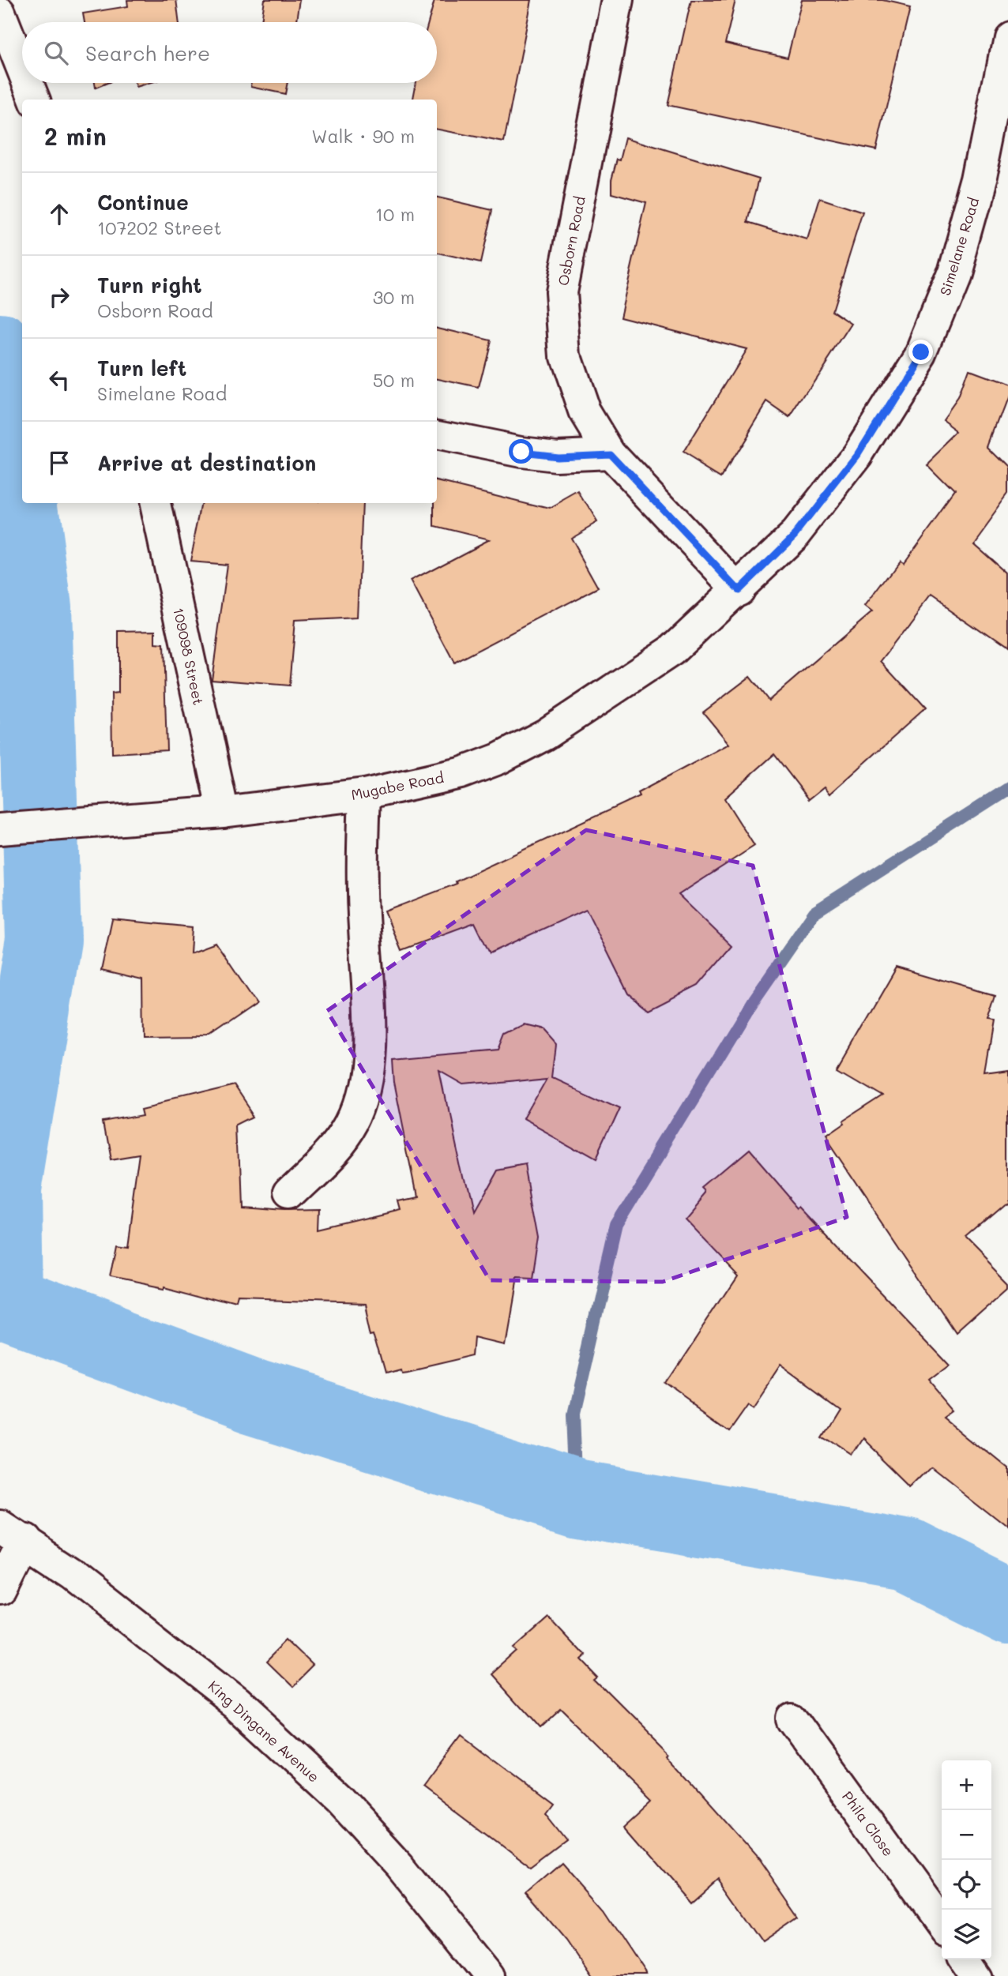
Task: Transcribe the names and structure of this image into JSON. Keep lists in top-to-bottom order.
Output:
{
  "streets": {
    "street": [
      "Osborn Road",
      "Simelane Road",
      "109098 Street",
      "Mugabe Road",
      "King Dingane Avenue",
      "Phila Close"
    ]
  },
  "crossings": [
    ["Osborn Road", "Simelane Road"],
    ["Osborn Road", "Mugabe Road"],
    ["Simelane Road", "Mugabe Road"],
    ["109098 Street", "Mugabe Road"]
  ],
  "page": {
    "search": "Search here",
    "heading": ["2 min", "Walk · 90 m"],
    "list": [
      ["Continue", "107202 Street", "10 m"],
      ["Turn right", "Osborn Road", "30 m"],
      ["Turn left", "Simelane Road", "50 m"],
      "Arrive at destination"
    ],
    "map_buttons": ["+", "−"]
  }
}
